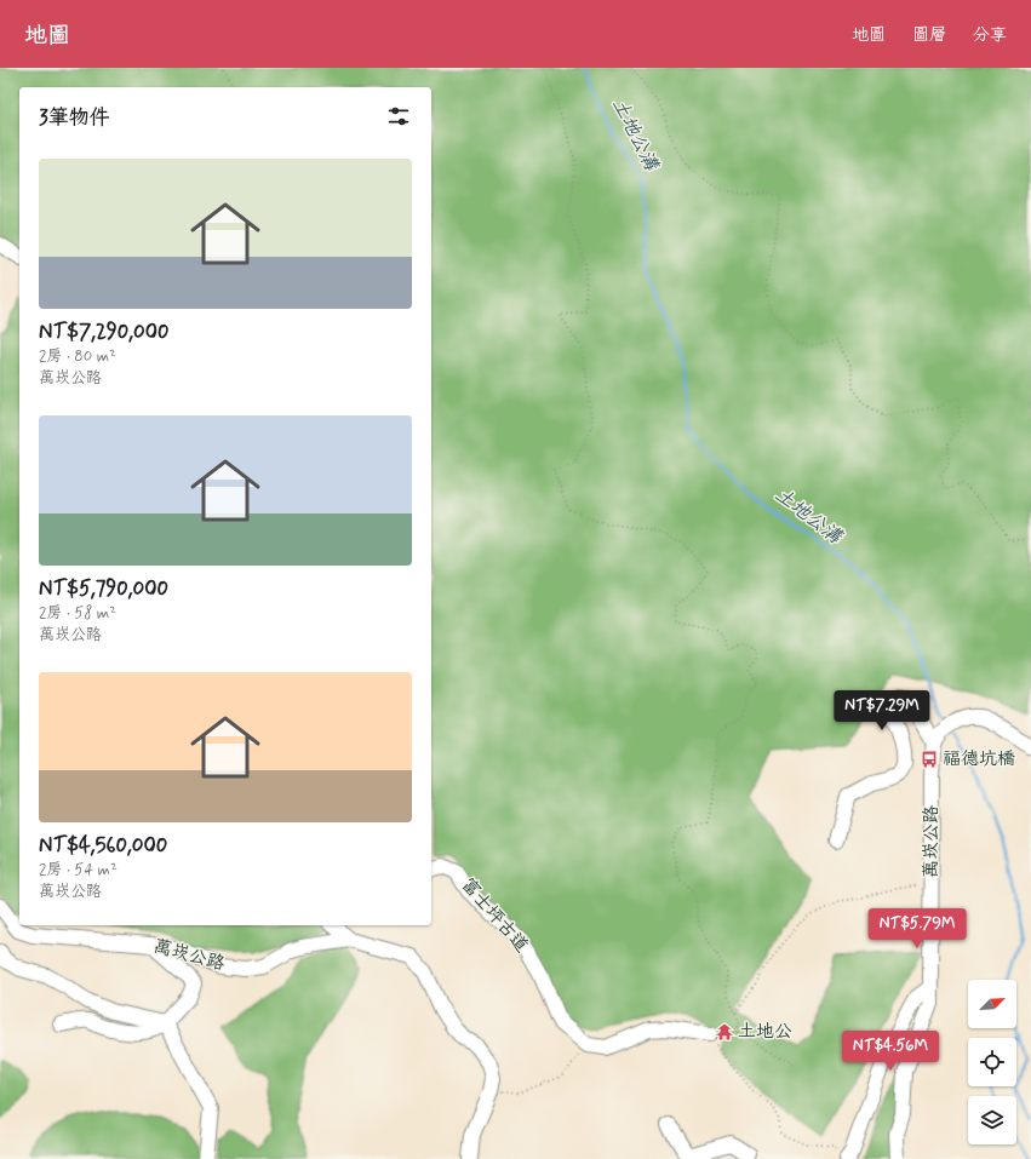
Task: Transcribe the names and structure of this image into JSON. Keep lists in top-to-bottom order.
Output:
{
  "streets": {
    "street": ["萬崁公路", "富士坪古道"]
  },
  "water": ["土地公溝"],
  "places": {
    "bus stop": ["福德坑橋"],
    "temple": ["土地公"]
  },
  "north": "top right",
  "page": {
    "header": "地圖",
    "nav": ["地圖", "圖層", "分享"],
    "heading": "3筆物件",
    "list": [
      {
        "name": "NT$7,290,000",
        "note": "2房 · 80 m² · 萬崁公路"
      },
      {
        "name": "NT$5,790,000",
        "note": "2房 · 58 m² · 萬崁公路"
      },
      {
        "name": "NT$4,560,000",
        "note": "2房 · 54 m² · 萬崁公路"
      }
    ],
    "price": ["NT$7.29M", "NT$5.79M", "NT$4.56M"]
  }
}
